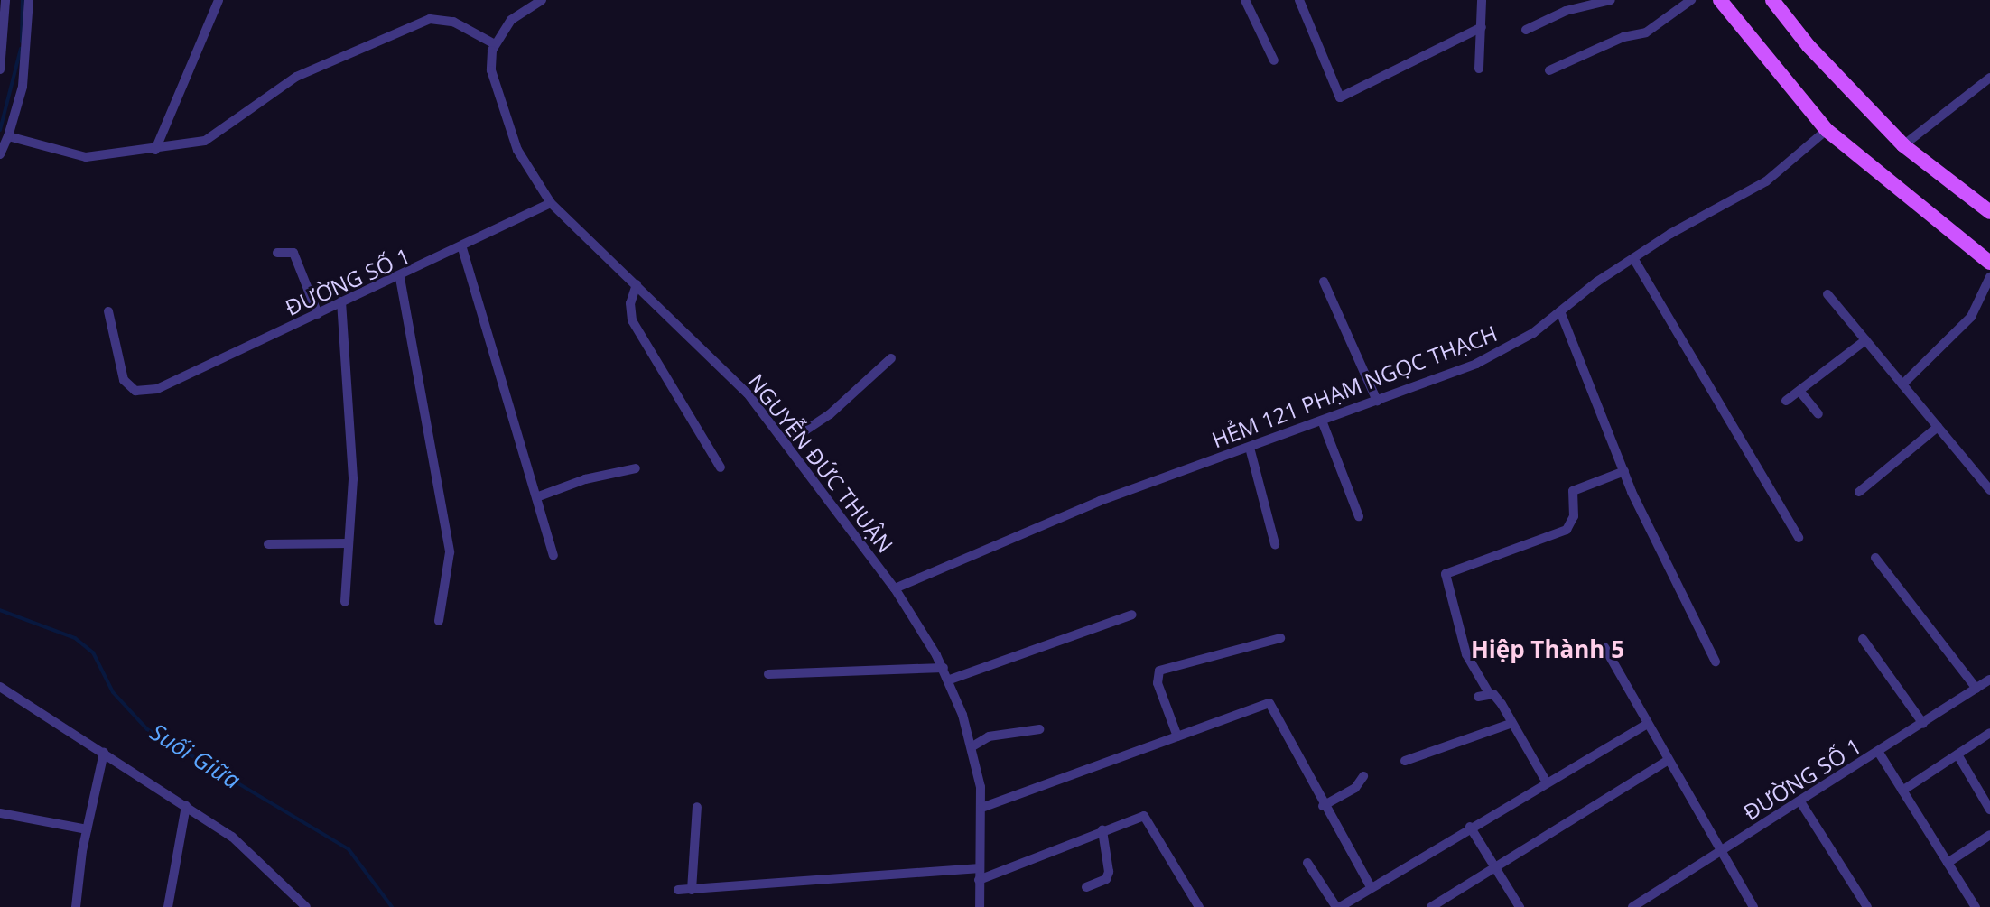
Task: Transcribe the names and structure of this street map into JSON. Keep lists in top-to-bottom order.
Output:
{
  "streets": {
    "street": ["ĐƯỜNG SỐ 1", "HẺM 121 PHẠM NGỌC THẠCH", "NGUYỄN ĐỨC THUẬN"]
  },
  "crossings": [
    ["ĐƯỜNG SỐ 1", "NGUYỄN ĐỨC THUẬN"],
    ["HẺM 121 PHẠM NGỌC THẠCH", "NGUYỄN ĐỨC THUẬN"]
  ],
  "districts": ["Hiệp Thành 5"],
  "water": ["Suối Giữa"]
}
